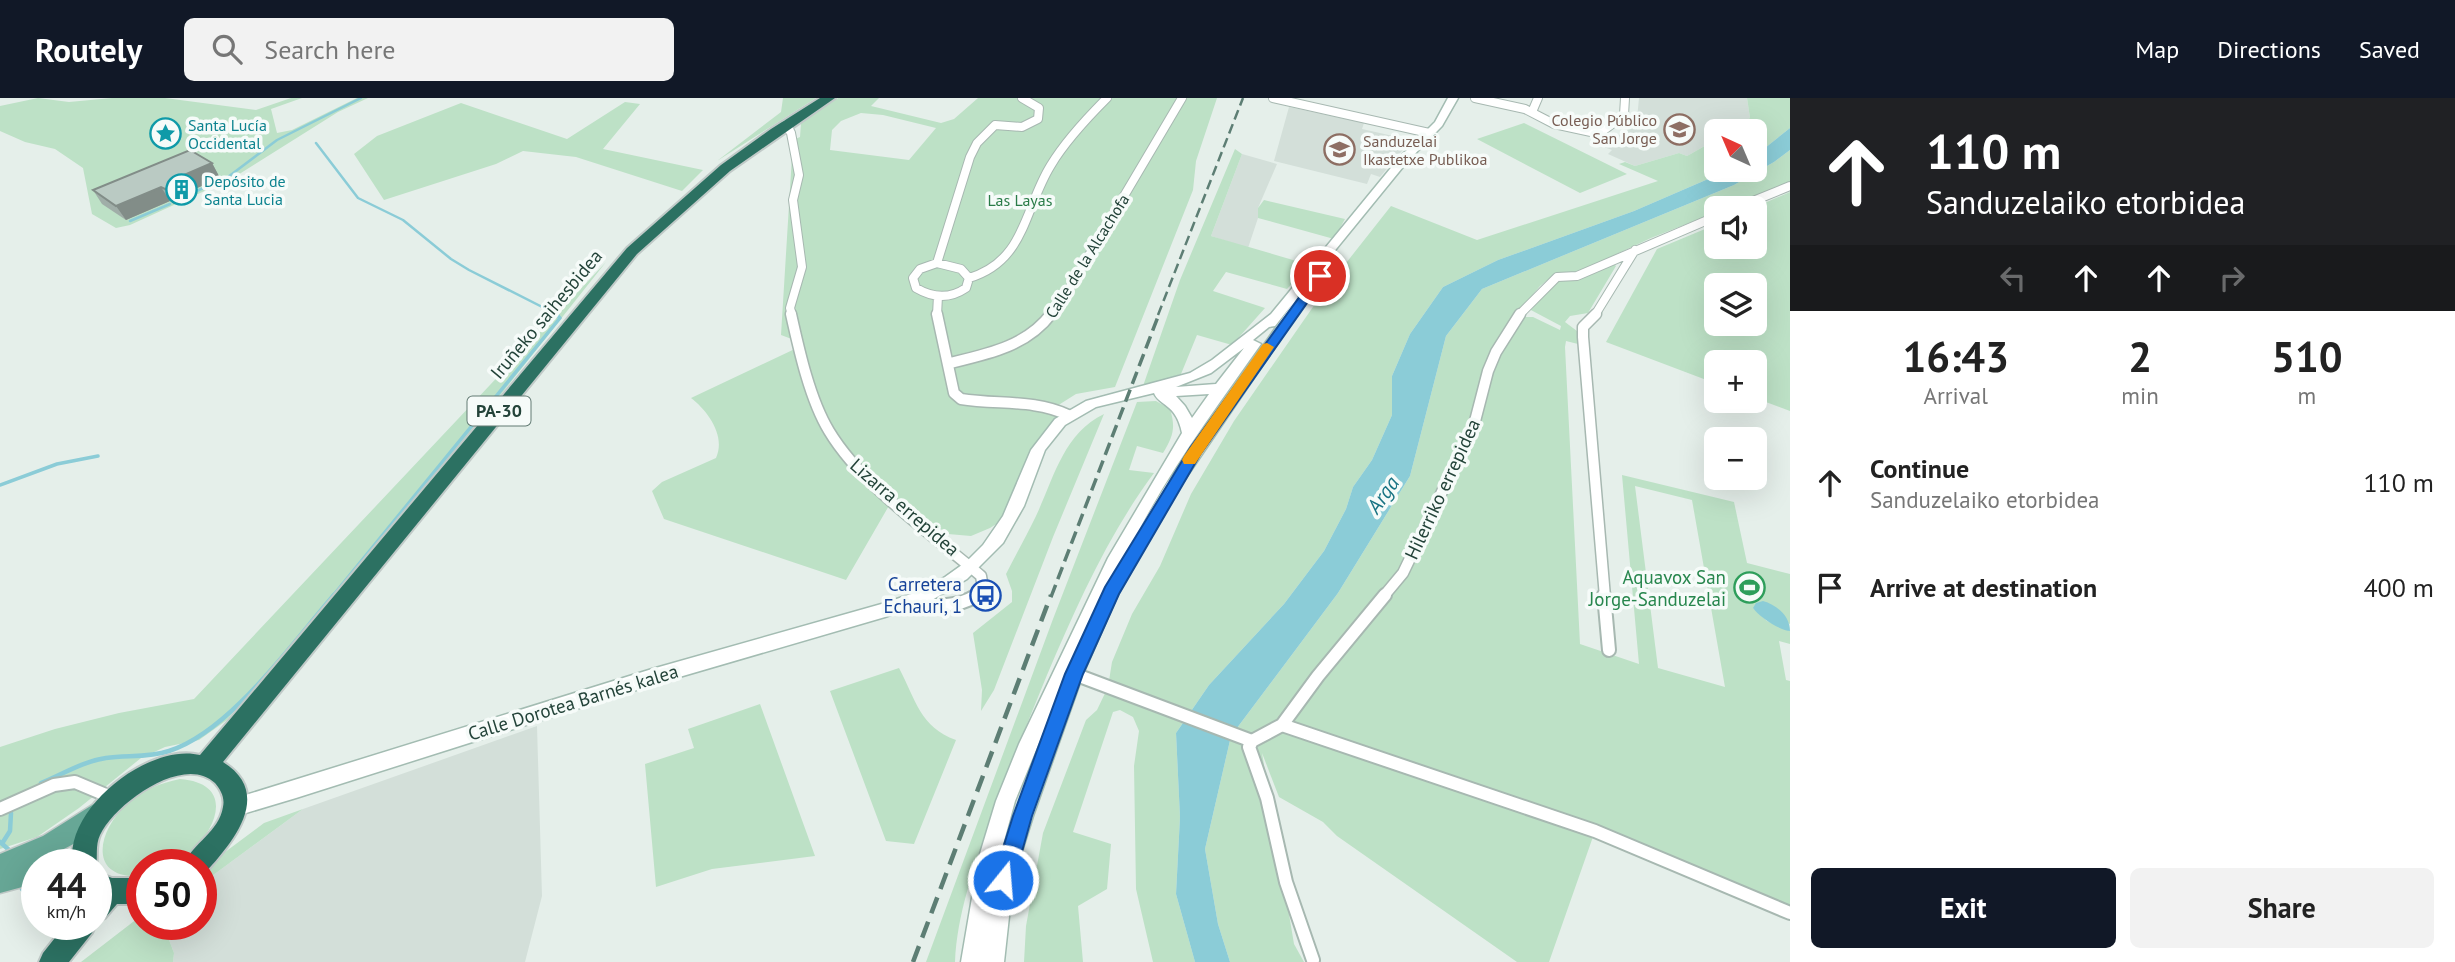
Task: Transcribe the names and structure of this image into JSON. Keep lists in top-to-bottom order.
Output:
{
  "streets": {
    "highway": ["Iruñeko saihesbidea", "PA-30"],
    "main road": ["Lizarra errepidea", "Calle Dorotea Barnés kalea"],
    "street": ["Calle de la Alcachofa", "Hilerriko errepidea"]
  },
  "crossings": [
    ["Iruñeko saihesbidea", "Lizarra errepidea"],
    ["Lizarra errepidea", "Calle Dorotea Barnés kalea"]
  ],
  "water": ["Arga"],
  "parks": ["Las Layas"],
  "places": {
    "school or university": ["Colegio Público San Jorge", "Sanduzelai Ikastetxe Publikoa"],
    "place": ["Santa Lucía Occidental"],
    "building": ["Depósito de Santa Lucia"],
    "sports": ["Aquavox San Jorge-Sanduzelai"],
    "bus stop": ["Carretera Echauri, 1"]
  },
  "north": "top left",
  "page": {
    "header": "Routely",
    "search": "Search here",
    "nav": ["Map", "Directions", "Saved"],
    "turn": ["110 m", "Sanduzelaiko etorbidea"],
    "map_buttons": ["+", "−"],
    "eta": [
      "16:43",
      "Arrival",
      "2",
      "min",
      "510",
      "m"
    ],
    "list": [
      {
        "name": "Continue",
        "note": "Sanduzelaiko etorbidea",
        "value": "110 m"
      },
      {
        "name": "Arrive at destination",
        "value": "400 m"
      }
    ],
    "speed": "44 km/h",
    "limit": "50",
    "buttons": ["Exit", "Share"]
  }
}
